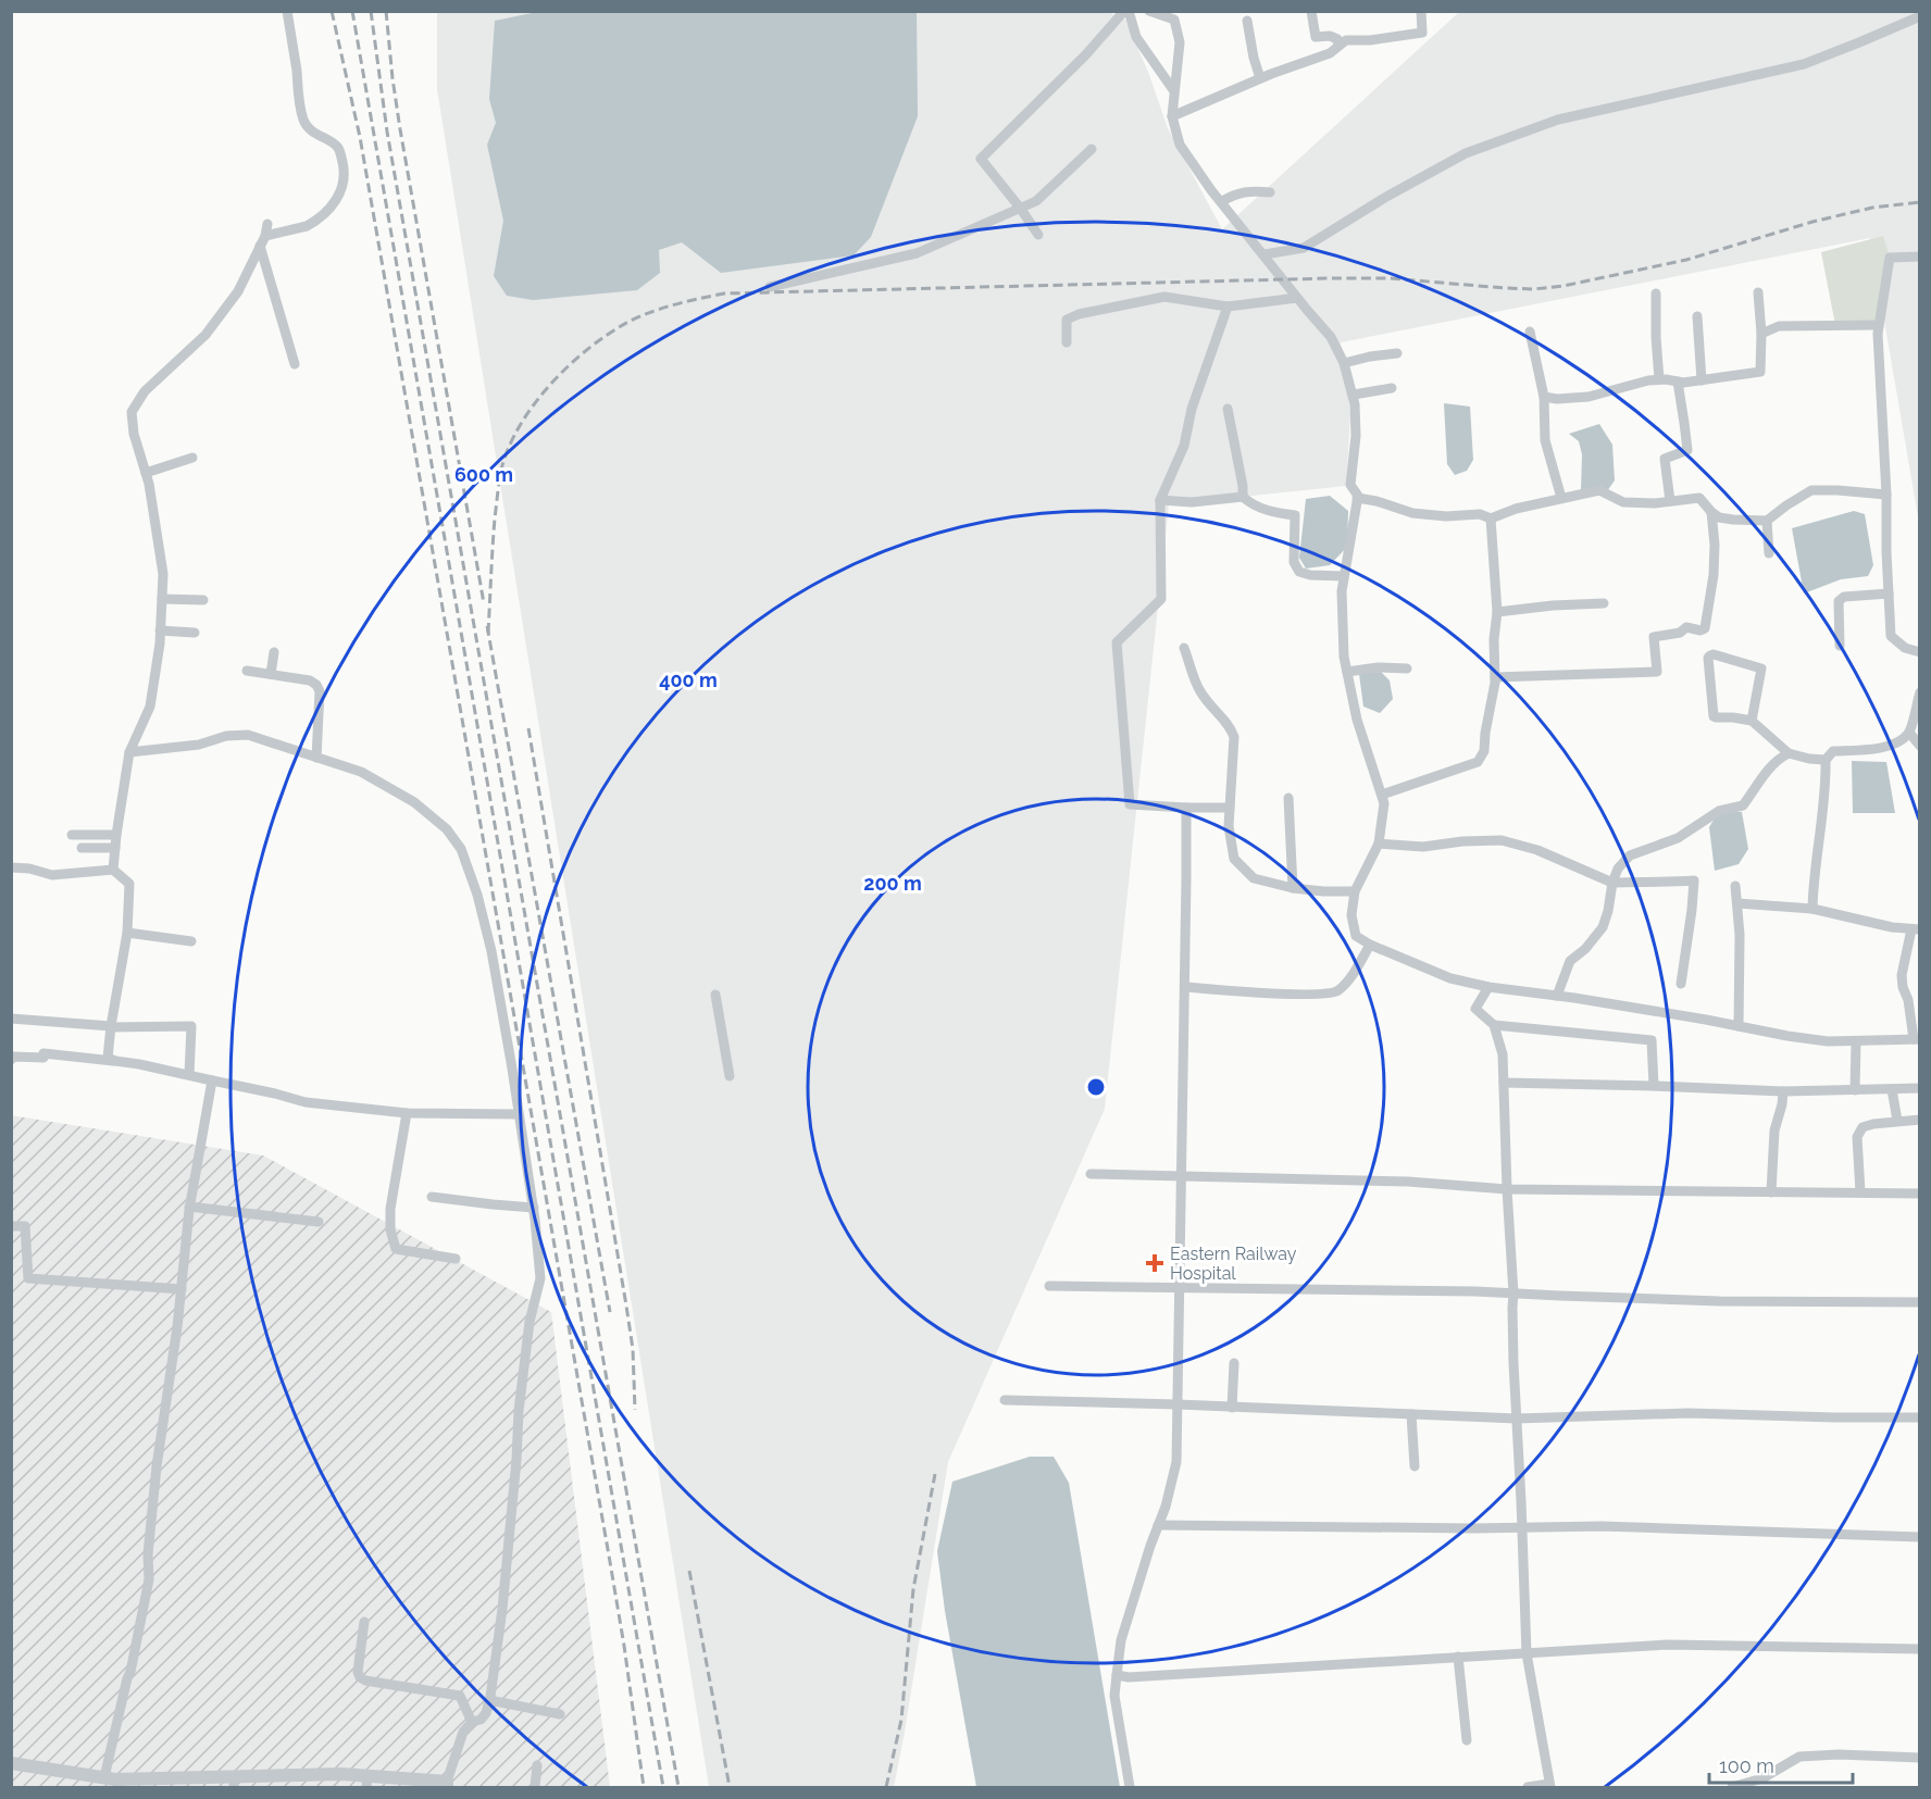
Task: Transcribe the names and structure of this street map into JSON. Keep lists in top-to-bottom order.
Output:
{
  "places": {
    "health": ["Eastern Railway Hospital"]
  },
  "scale_bar": "100 m",
  "rings": ["600 m", "400 m", "200 m"]
}
